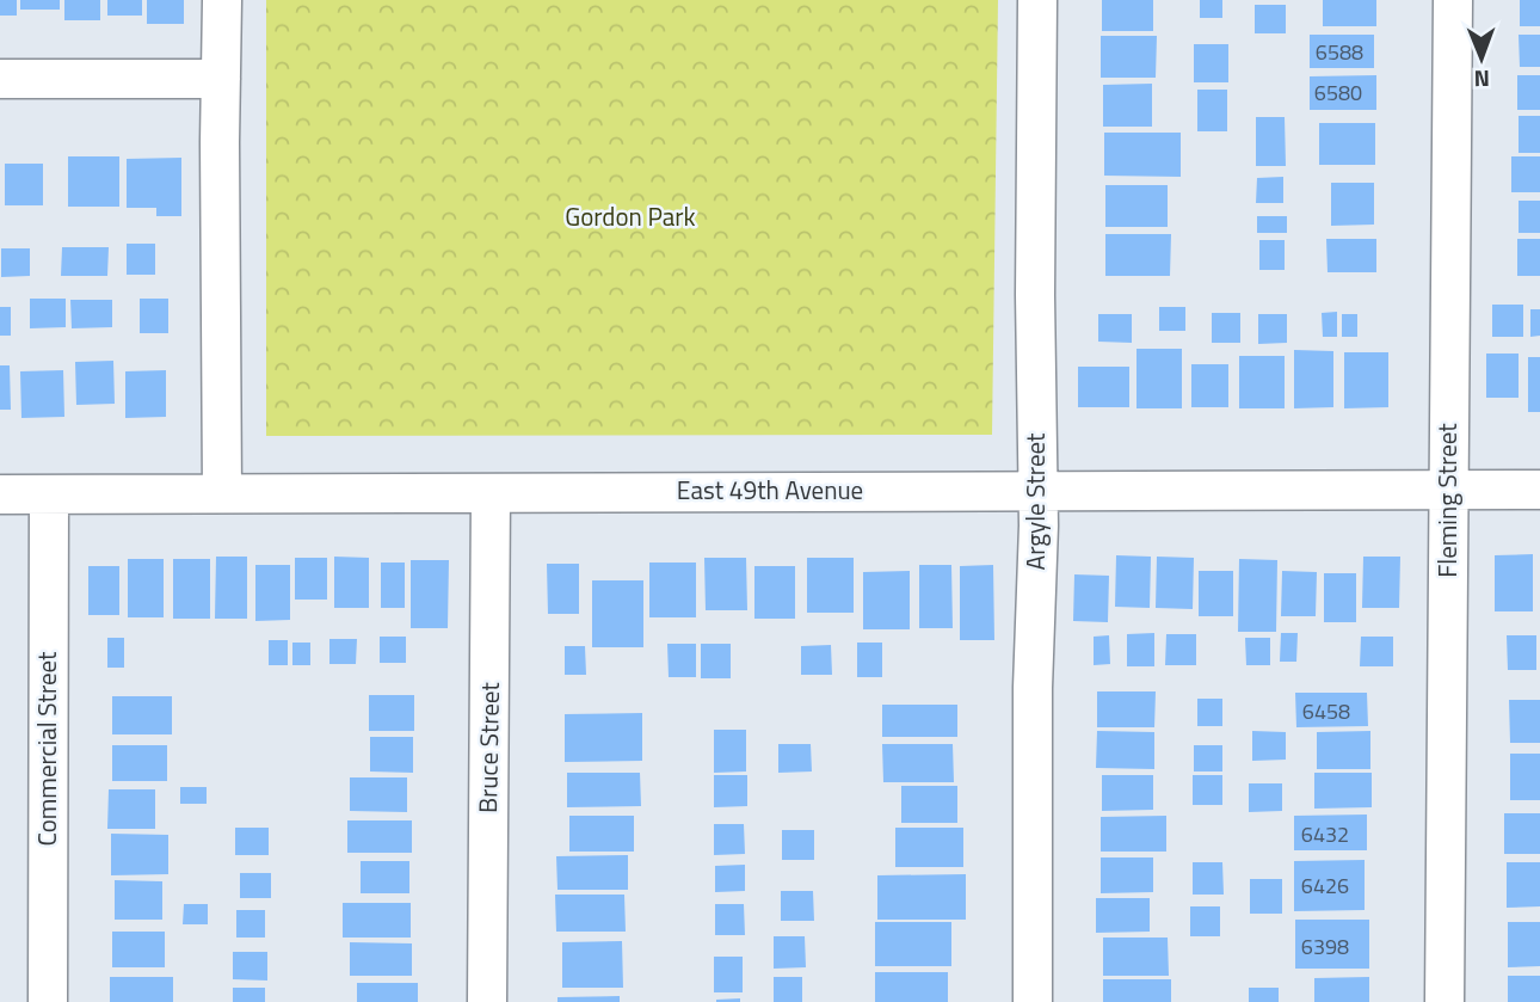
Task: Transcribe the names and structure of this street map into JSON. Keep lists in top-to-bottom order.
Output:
{
  "streets": {
    "street": [
      "East 49th Avenue",
      "Fleming Street",
      "Argyle Street",
      "Bruce Street",
      "Commercial Street"
    ]
  },
  "crossings": [
    ["East 49th Avenue", "Fleming Street"],
    ["East 49th Avenue", "Argyle Street"],
    ["East 49th Avenue", "Bruce Street"],
    ["East 49th Avenue", "Commercial Street"]
  ],
  "parks": ["Gordon Park"],
  "house_numbers": [
    "6588",
    "6580",
    "6458",
    "6432",
    "6426",
    "6398"
  ],
  "north": "bottom"
}
